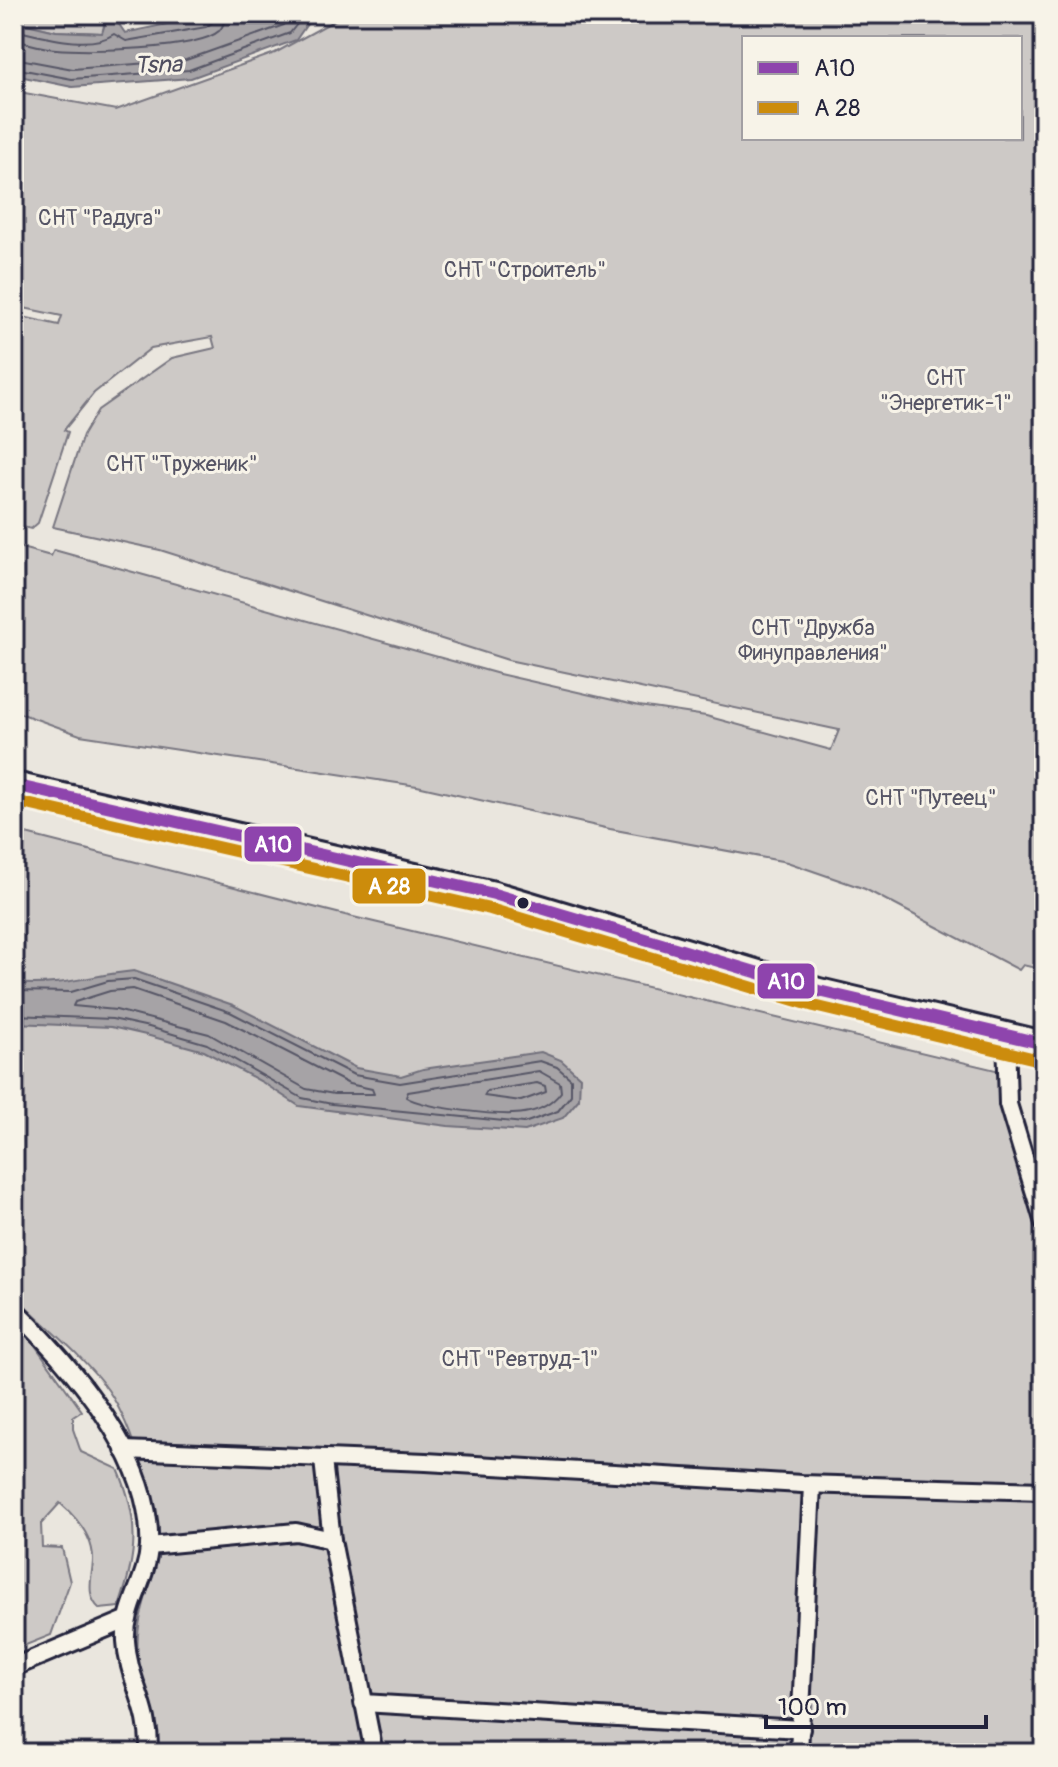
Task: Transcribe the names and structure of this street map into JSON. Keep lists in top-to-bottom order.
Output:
{
  "water": ["Tsna"],
  "parks": [
    "СНТ \"Радуга\"",
    "СНТ \"Строитель\"",
    "СНТ \"Энергетик-1\"",
    "СНТ \"Труженик\"",
    "СНТ \"Дружба Финуправления\"",
    "СНТ \"Путеец\"",
    "СНТ \"Ревтруд-1\""
  ],
  "lines": ["transit line А10"],
  "legend": ["А10", "А 28"],
  "scale_bar": "100 m"
}
